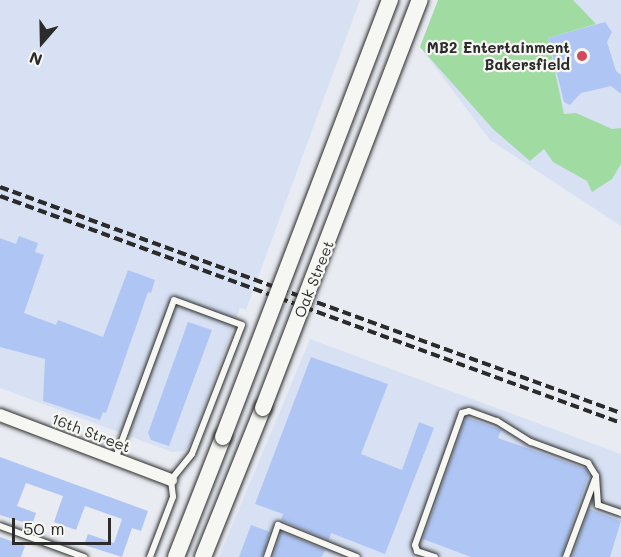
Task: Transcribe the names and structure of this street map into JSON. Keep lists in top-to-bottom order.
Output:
{
  "streets": {
    "main road": ["Oak Street"],
    "street": ["16th Street"]
  },
  "places": ["MB2 Entertainment Bakersfield"],
  "scale_bar": "50 m",
  "north": "bottom"
}
